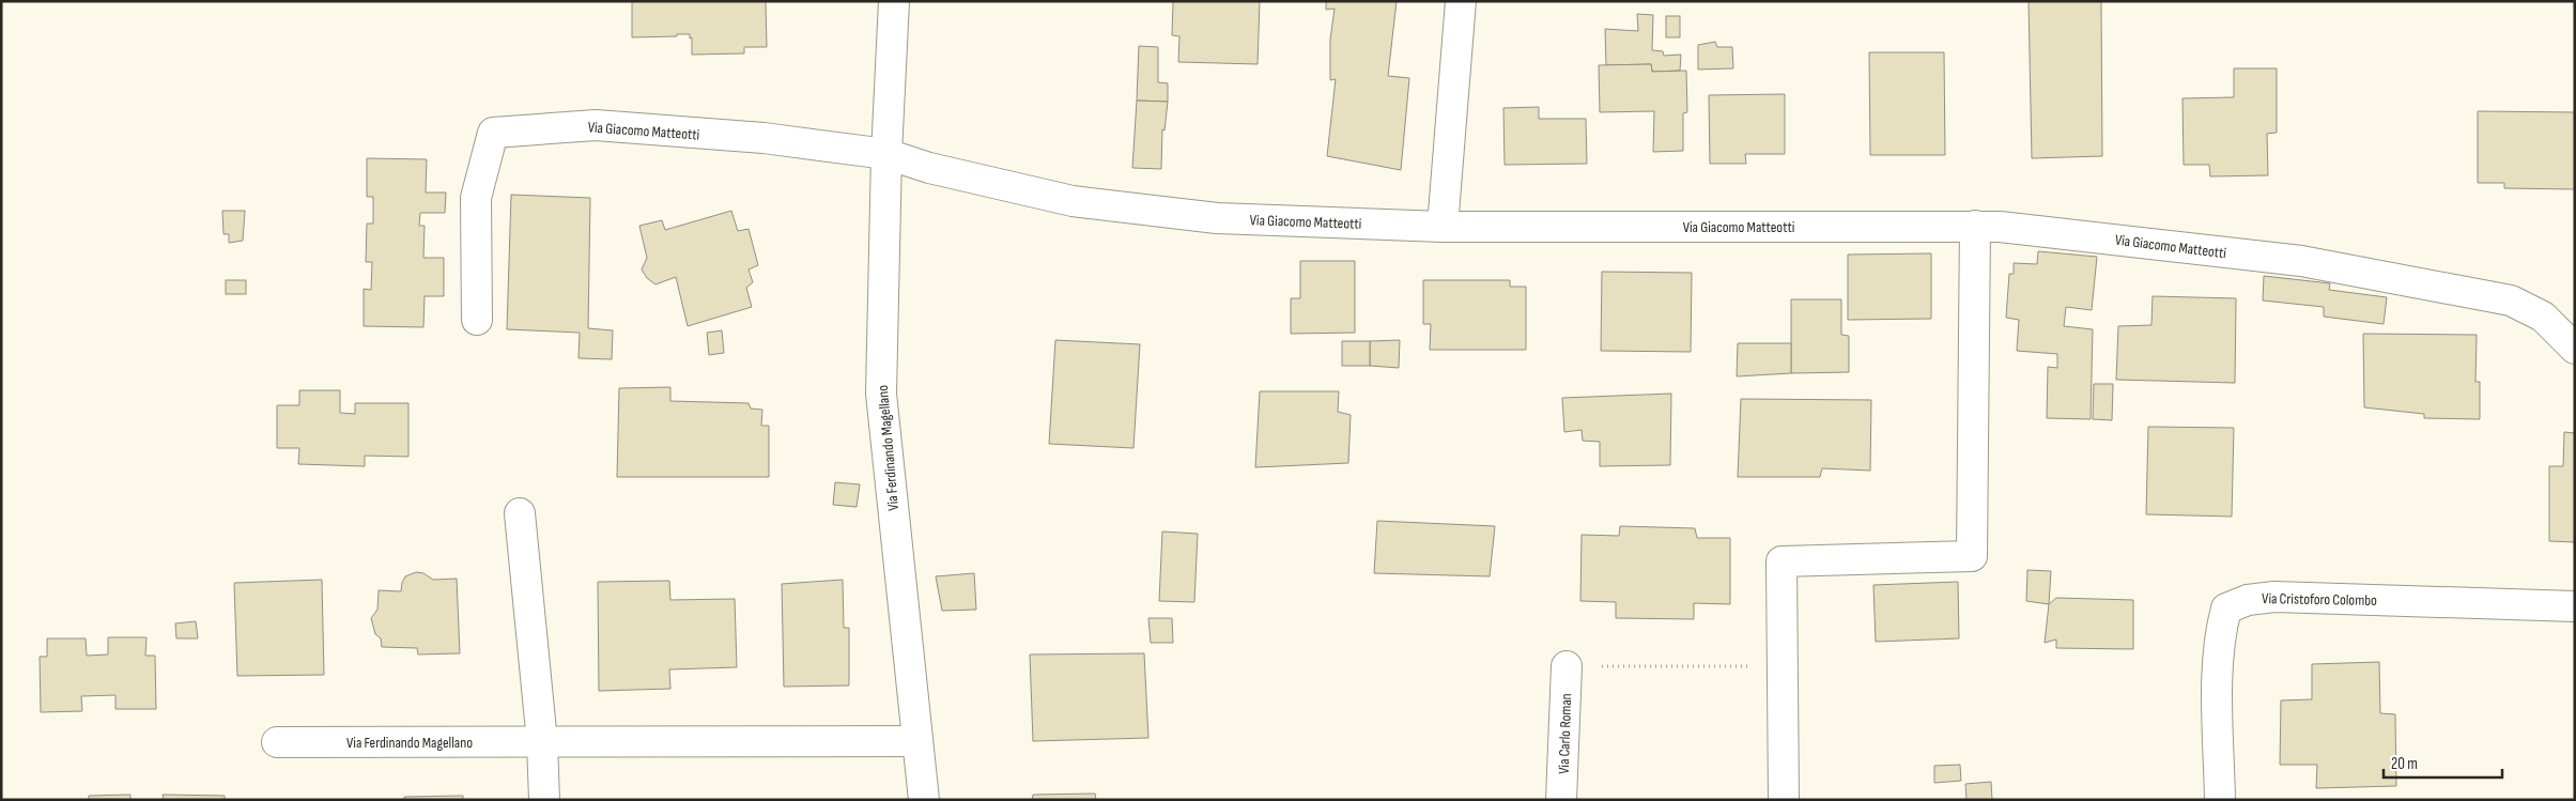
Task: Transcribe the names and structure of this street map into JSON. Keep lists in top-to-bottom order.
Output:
{
  "streets": {
    "street": [
      "Via Giacomo Matteotti",
      "Via Ferdinando Magellano",
      "Via Cristoforo Colombo",
      "Via Carlo Roman"
    ]
  },
  "crossings": [
    ["Via Giacomo Matteotti", "Via Ferdinando Magellano"]
  ],
  "scale_bar": "20 m"
}
